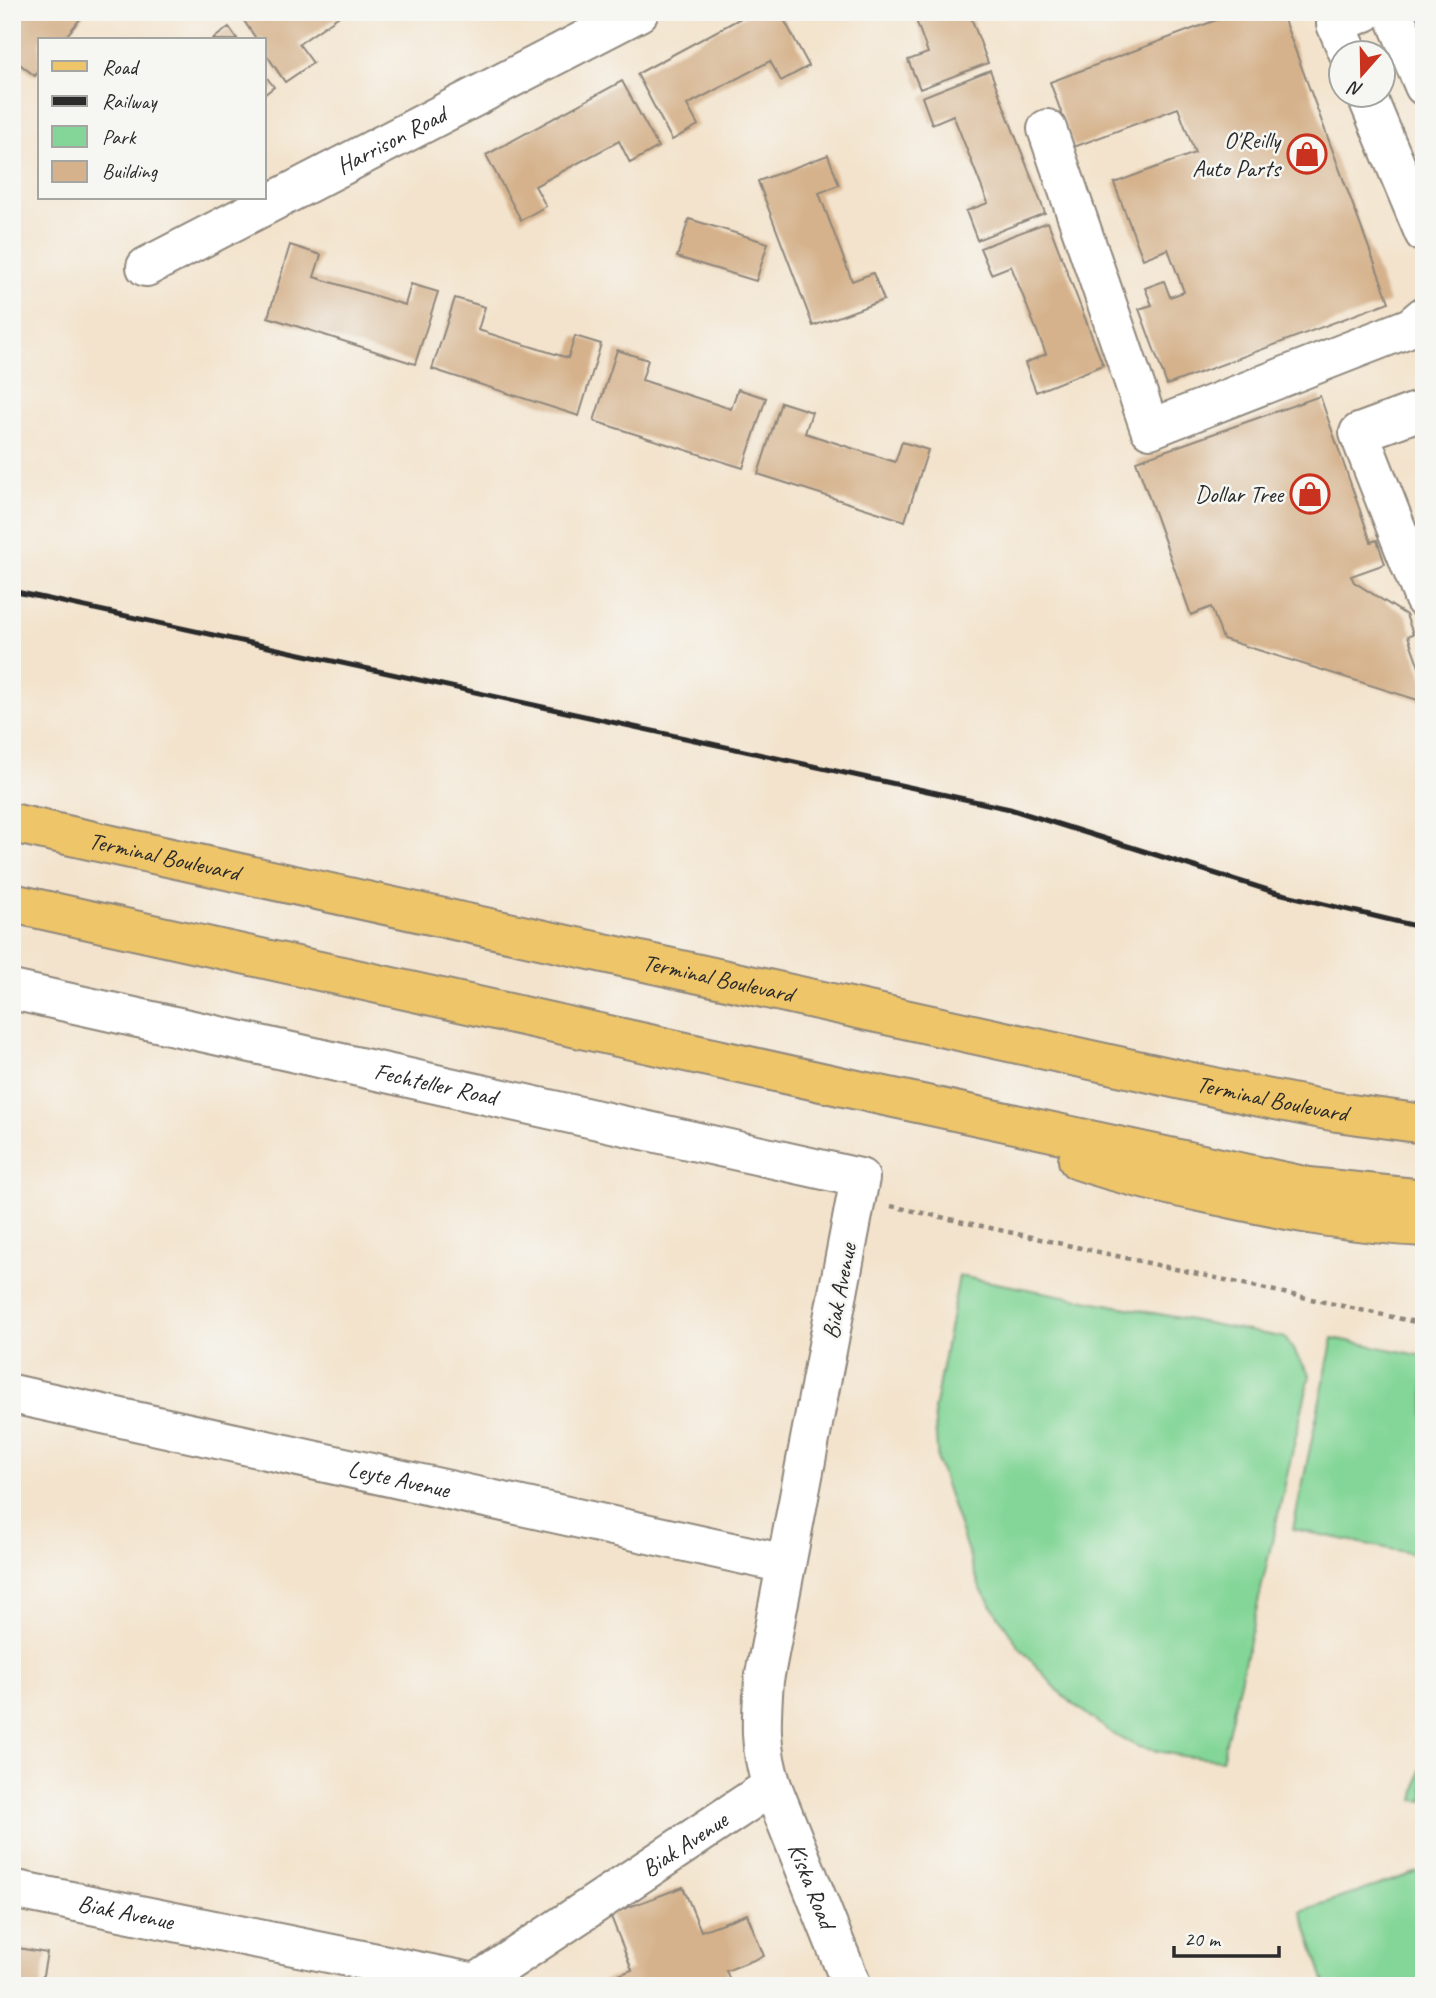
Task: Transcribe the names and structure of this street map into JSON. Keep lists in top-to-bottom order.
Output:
{
  "streets": {
    "main road": ["Terminal Boulevard"],
    "street": [
      "Harrison Road",
      "Fechteller Road",
      "Biak Avenue",
      "Leyte Avenue",
      "Kiska Road"
    ]
  },
  "crossings": [
    ["Fechteller Road", "Biak Avenue"],
    ["Biak Avenue", "Leyte Avenue"],
    ["Biak Avenue", "Kiska Road"]
  ],
  "places": {
    "shop": ["O'Reilly Auto Parts", "Dollar Tree"]
  },
  "legend": [
    "Road",
    "Railway",
    "Park",
    "Building"
  ],
  "scale_bar": "20 m",
  "north": "bottom"
}
